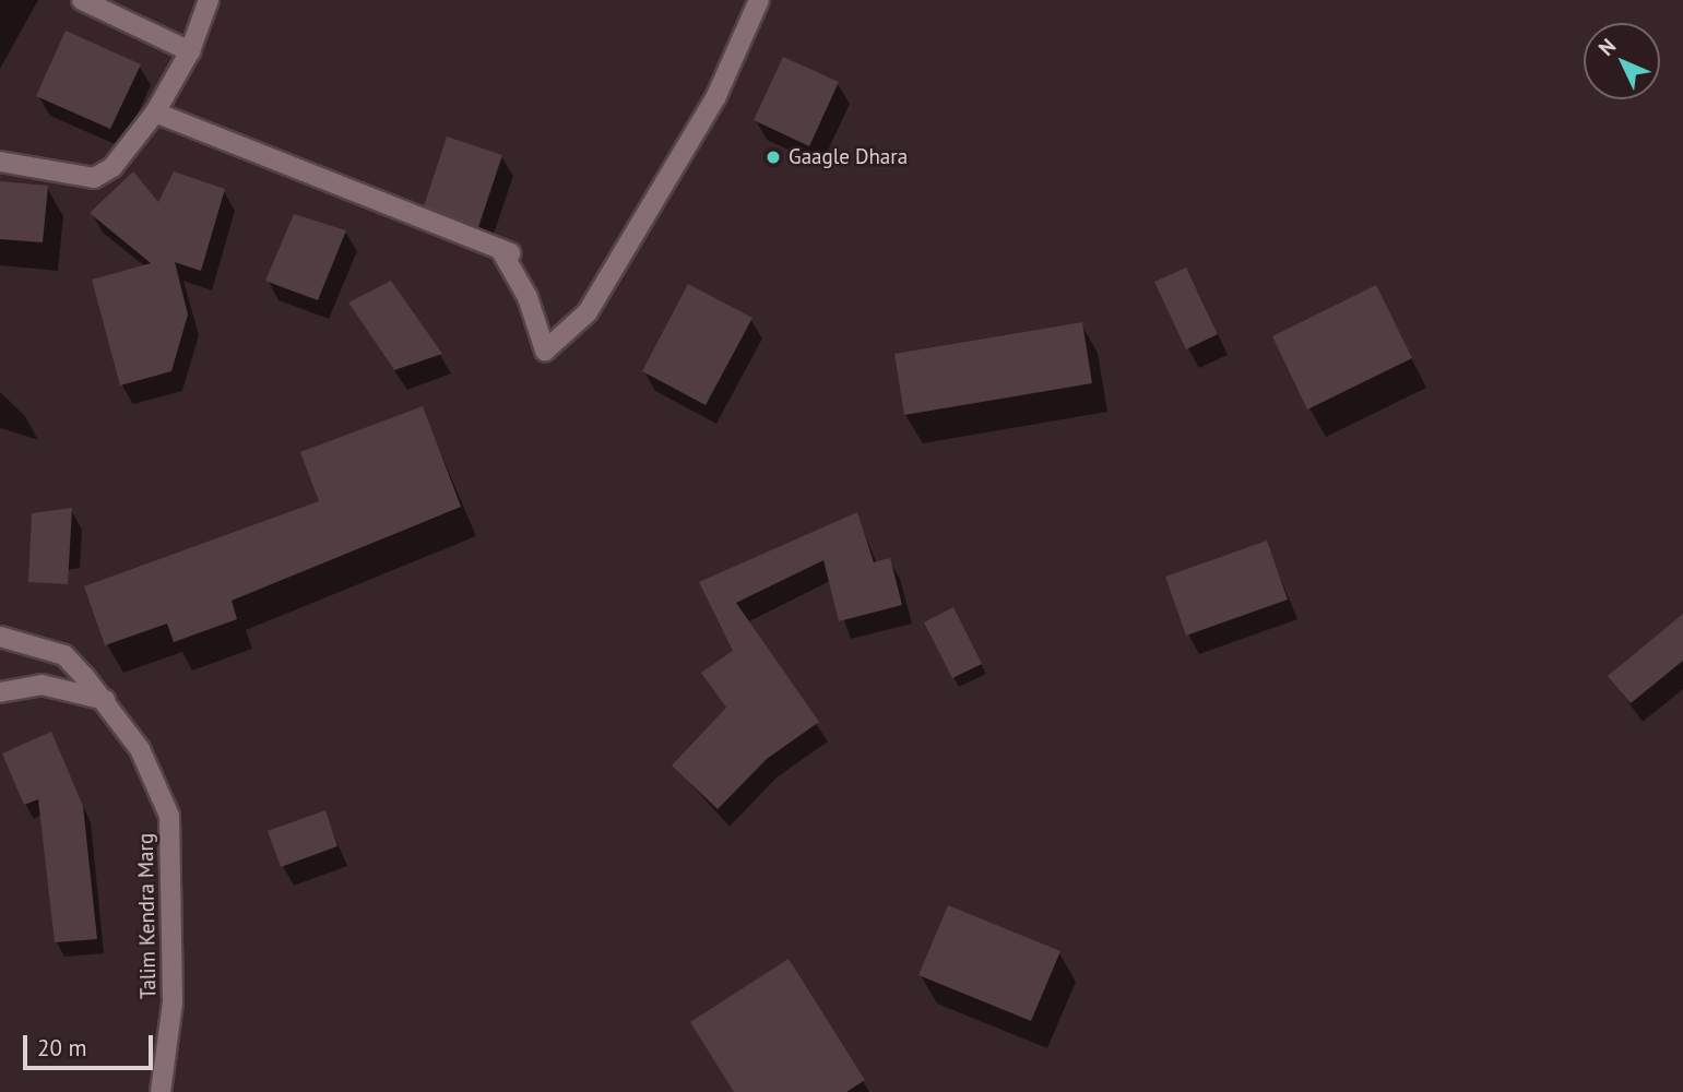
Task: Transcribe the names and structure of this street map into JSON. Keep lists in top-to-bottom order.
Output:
{
  "streets": {
    "street": ["Talim Kendra Marg"]
  },
  "places": ["Gaagle Dhara"],
  "scale_bar": "20 m",
  "north": "top left"
}
